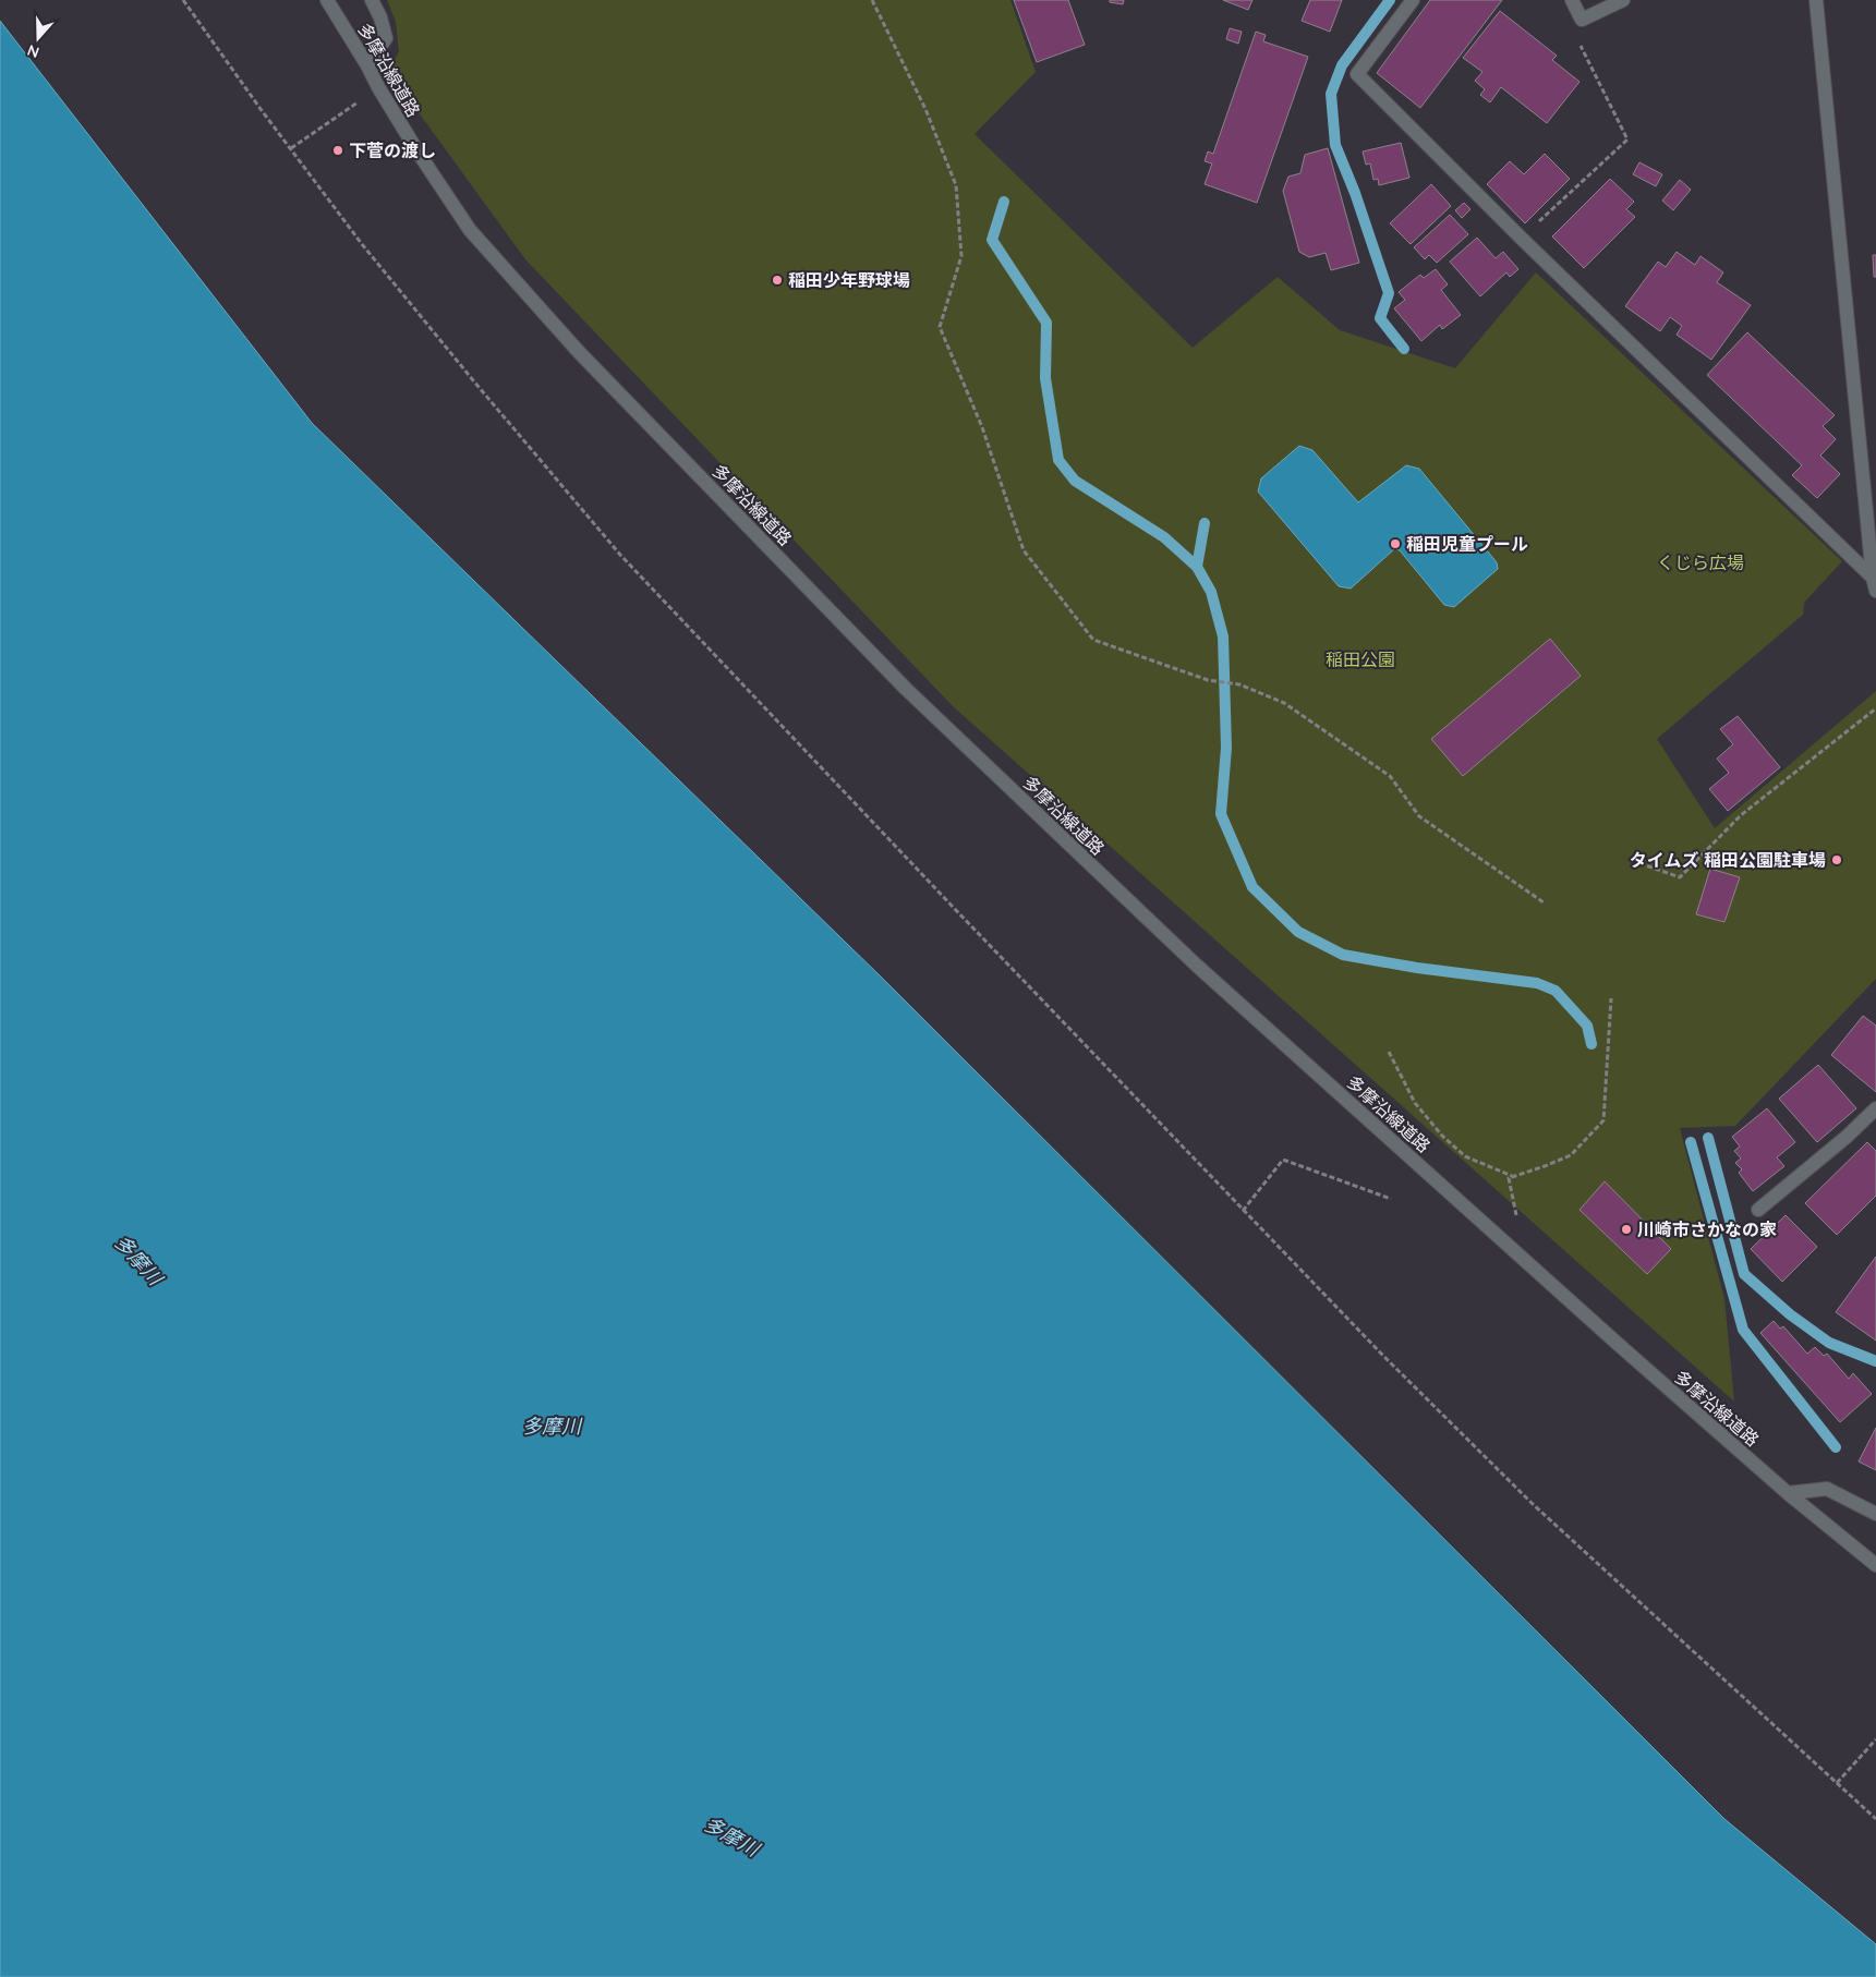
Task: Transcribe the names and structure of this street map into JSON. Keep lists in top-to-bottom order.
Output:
{
  "streets": {
    "street": ["多摩沿線道路"]
  },
  "water": ["多摩川"],
  "parks": ["くじら広場", "稲田公園"],
  "places": [
    "下菅の渡し",
    "稲田少年野球場",
    "稲田児童プール",
    "タイムズ 稲田公園駐車場",
    "川崎市さかなの家"
  ],
  "north": "bottom"
}
